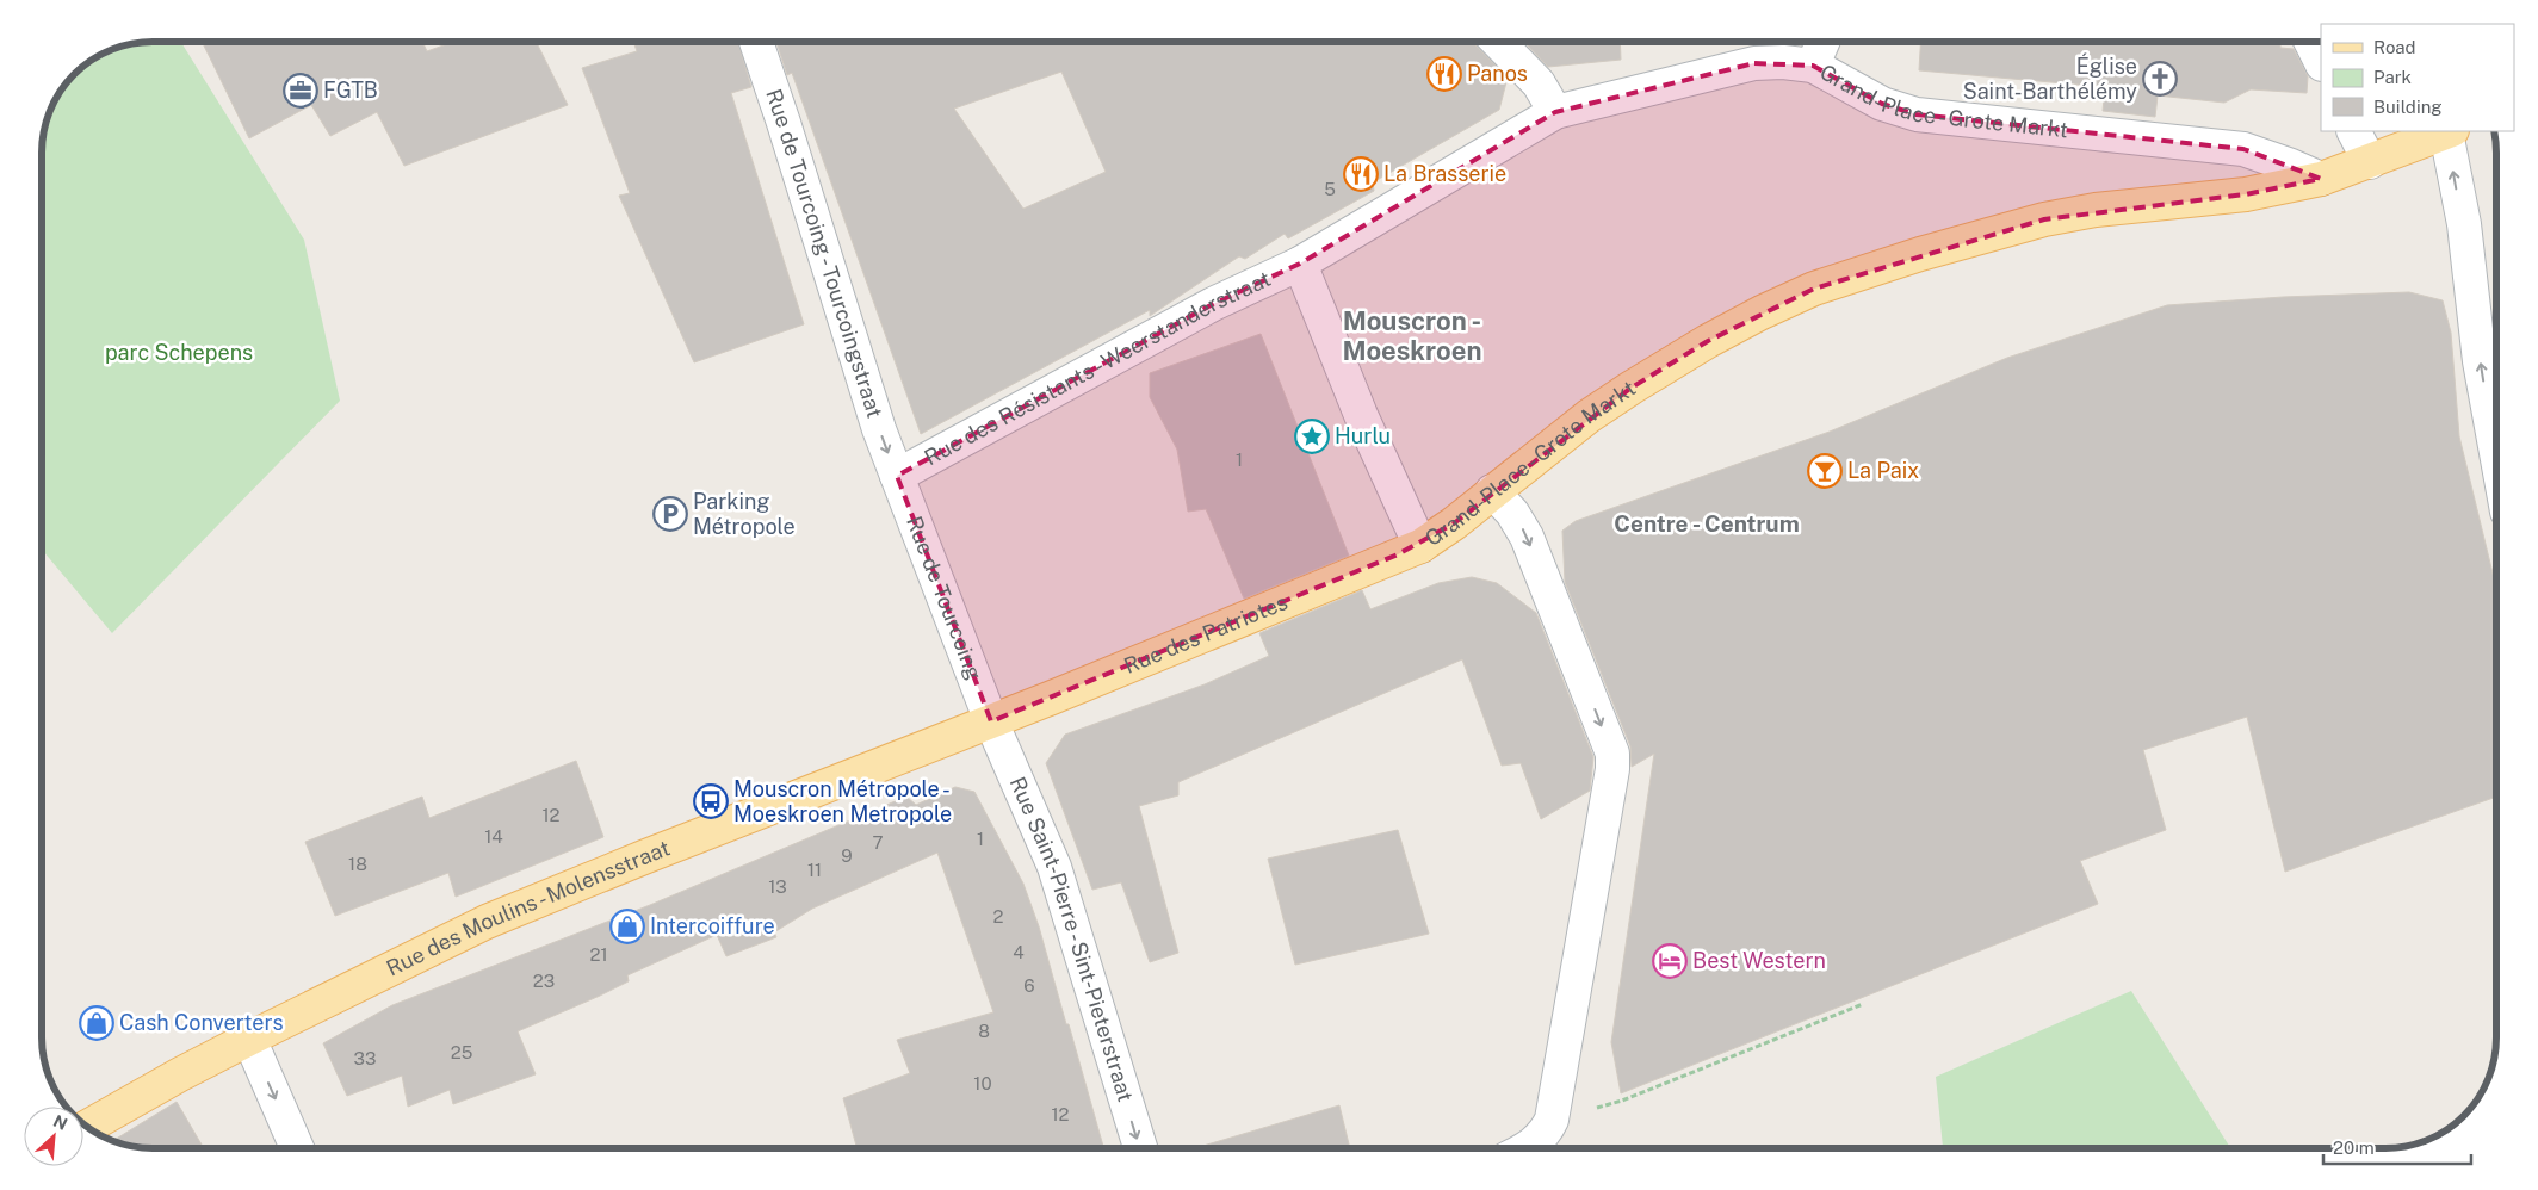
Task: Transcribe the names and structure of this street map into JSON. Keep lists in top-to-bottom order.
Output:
{
  "streets": {
    "main road": ["Grand-Place - Grote Markt", "Rue des Patriotes", "Rue des Moulins - Molensstraat"],
    "street": [
      "Rue de Tourcoing - Tourcoingstraat",
      "Rue des Résistants - Weerstanderstraat",
      "Rue de Tourcoing",
      "Rue Saint-Pierre - Sint-Pieterstraat"
    ]
  },
  "crossings": [
    ["Grand-Place - Grote Markt", "Rue des Résistants - Weerstanderstraat"],
    ["Grand-Place - Grote Markt", "Rue des Patriotes"],
    ["Rue de Tourcoing - Tourcoingstraat", "Rue des Résistants - Weerstanderstraat"],
    ["Rue de Tourcoing - Tourcoingstraat", "Rue de Tourcoing"],
    ["Rue des Résistants - Weerstanderstraat", "Rue de Tourcoing"],
    ["Rue de Tourcoing", "Rue des Patriotes"],
    ["Rue de Tourcoing", "Rue des Moulins - Molensstraat"],
    ["Rue de Tourcoing", "Rue Saint-Pierre - Sint-Pieterstraat"],
    ["Rue des Patriotes", "Rue des Moulins - Molensstraat"],
    ["Rue des Patriotes", "Rue Saint-Pierre - Sint-Pieterstraat"],
    ["Rue des Moulins - Molensstraat", "Rue Saint-Pierre - Sint-Pieterstraat"]
  ],
  "one_way": ["Rue de Tourcoing - Tourcoingstraat", "Rue Saint-Pierre - Sint-Pieterstraat"],
  "districts": ["Mouscron - Moeskroen", "Centre - Centrum"],
  "parks": ["parc Schepens"],
  "places": {
    "restaurant": ["Panos", "La Brasserie"],
    "church": ["Église Saint-Barthélémy"],
    "office": ["FGTB"],
    "place": ["Hurlu"],
    "bar": ["La Paix"],
    "parking": ["Parking Métropole"],
    "bus stop": ["Mouscron Métropole - Moeskroen Metropole"],
    "shop": ["Intercoiffure", "Cash Converters"],
    "hotel": ["Best Western"]
  },
  "house_numbers": [
    "5",
    "1",
    "12",
    "14",
    "1",
    "7",
    "9",
    "18",
    "11",
    "13",
    "2",
    "4",
    "21",
    "23",
    "6",
    "8",
    "25",
    "33",
    "10",
    "12"
  ],
  "legend": ["Road", "Park", "Building"],
  "scale_bar": "20 m",
  "north": "top right"
}
